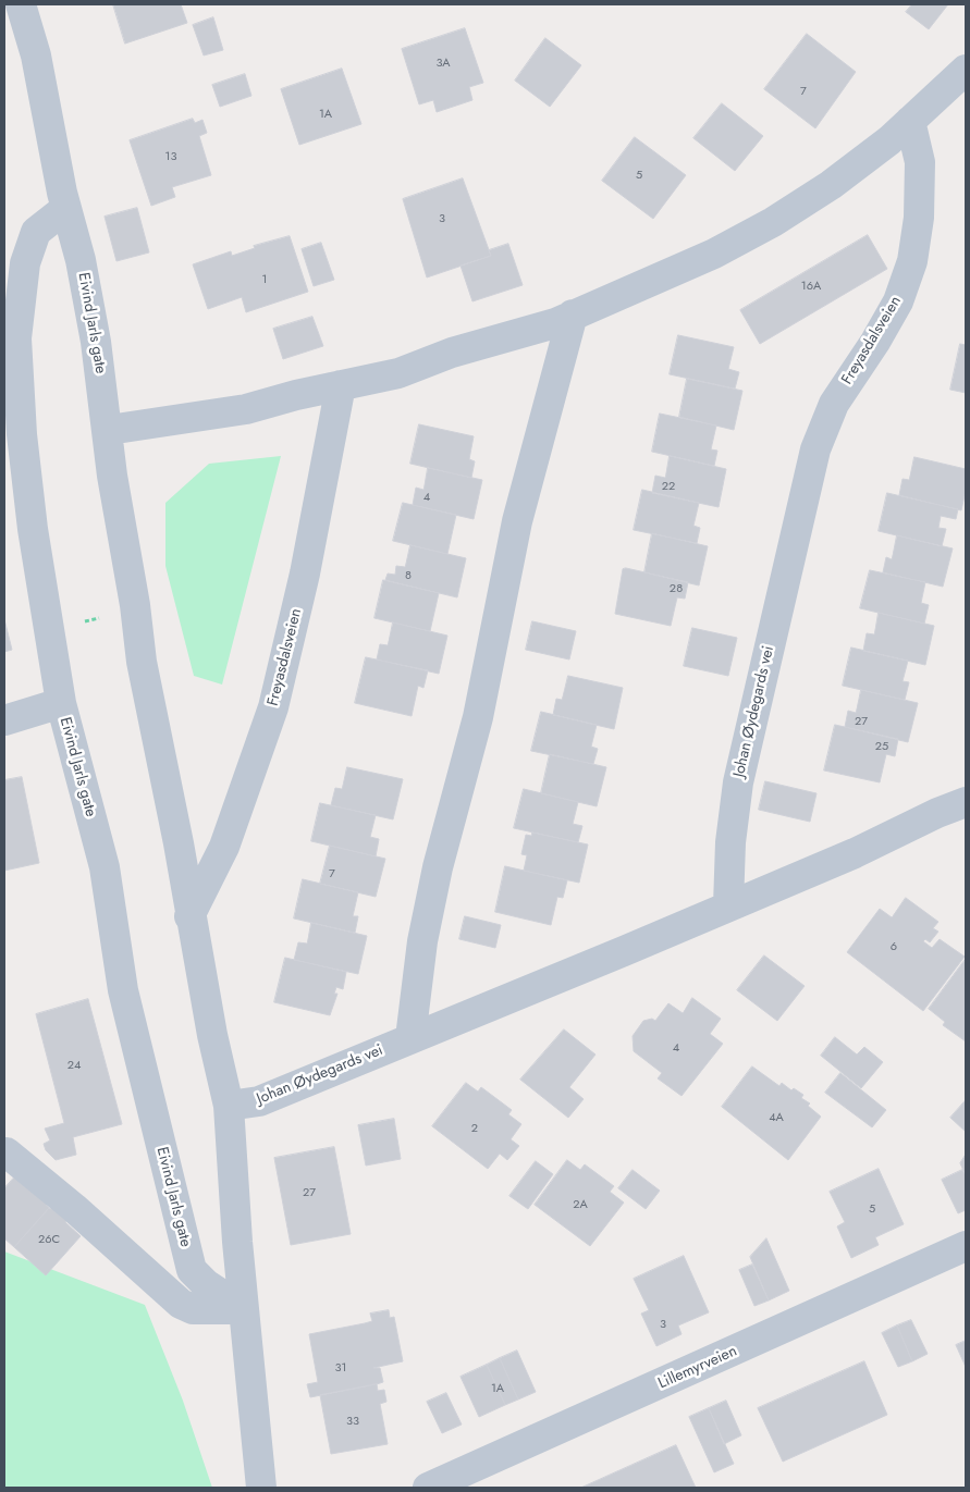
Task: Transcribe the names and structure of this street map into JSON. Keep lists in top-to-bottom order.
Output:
{
  "streets": {
    "street": [
      "Eivind Jarls gate",
      "Freyasdalsveien",
      "Johan Øydegards vei",
      "Lillemyrveien"
    ]
  },
  "crossings": [
    ["Eivind Jarls gate", "Freyasdalsveien"],
    ["Eivind Jarls gate", "Johan Øydegards vei"],
    ["Freyasdalsveien", "Johan Øydegards vei"]
  ],
  "house_numbers": [
    "3A",
    "7",
    "1A",
    "13",
    "5",
    "3",
    "1",
    "16A",
    "22",
    "4",
    "8",
    "28",
    "27",
    "25",
    "7",
    "6",
    "4",
    "24",
    "4A",
    "2",
    "27",
    "2A",
    "5",
    "26C",
    "3",
    "31",
    "1A",
    "33"
  ]
}
